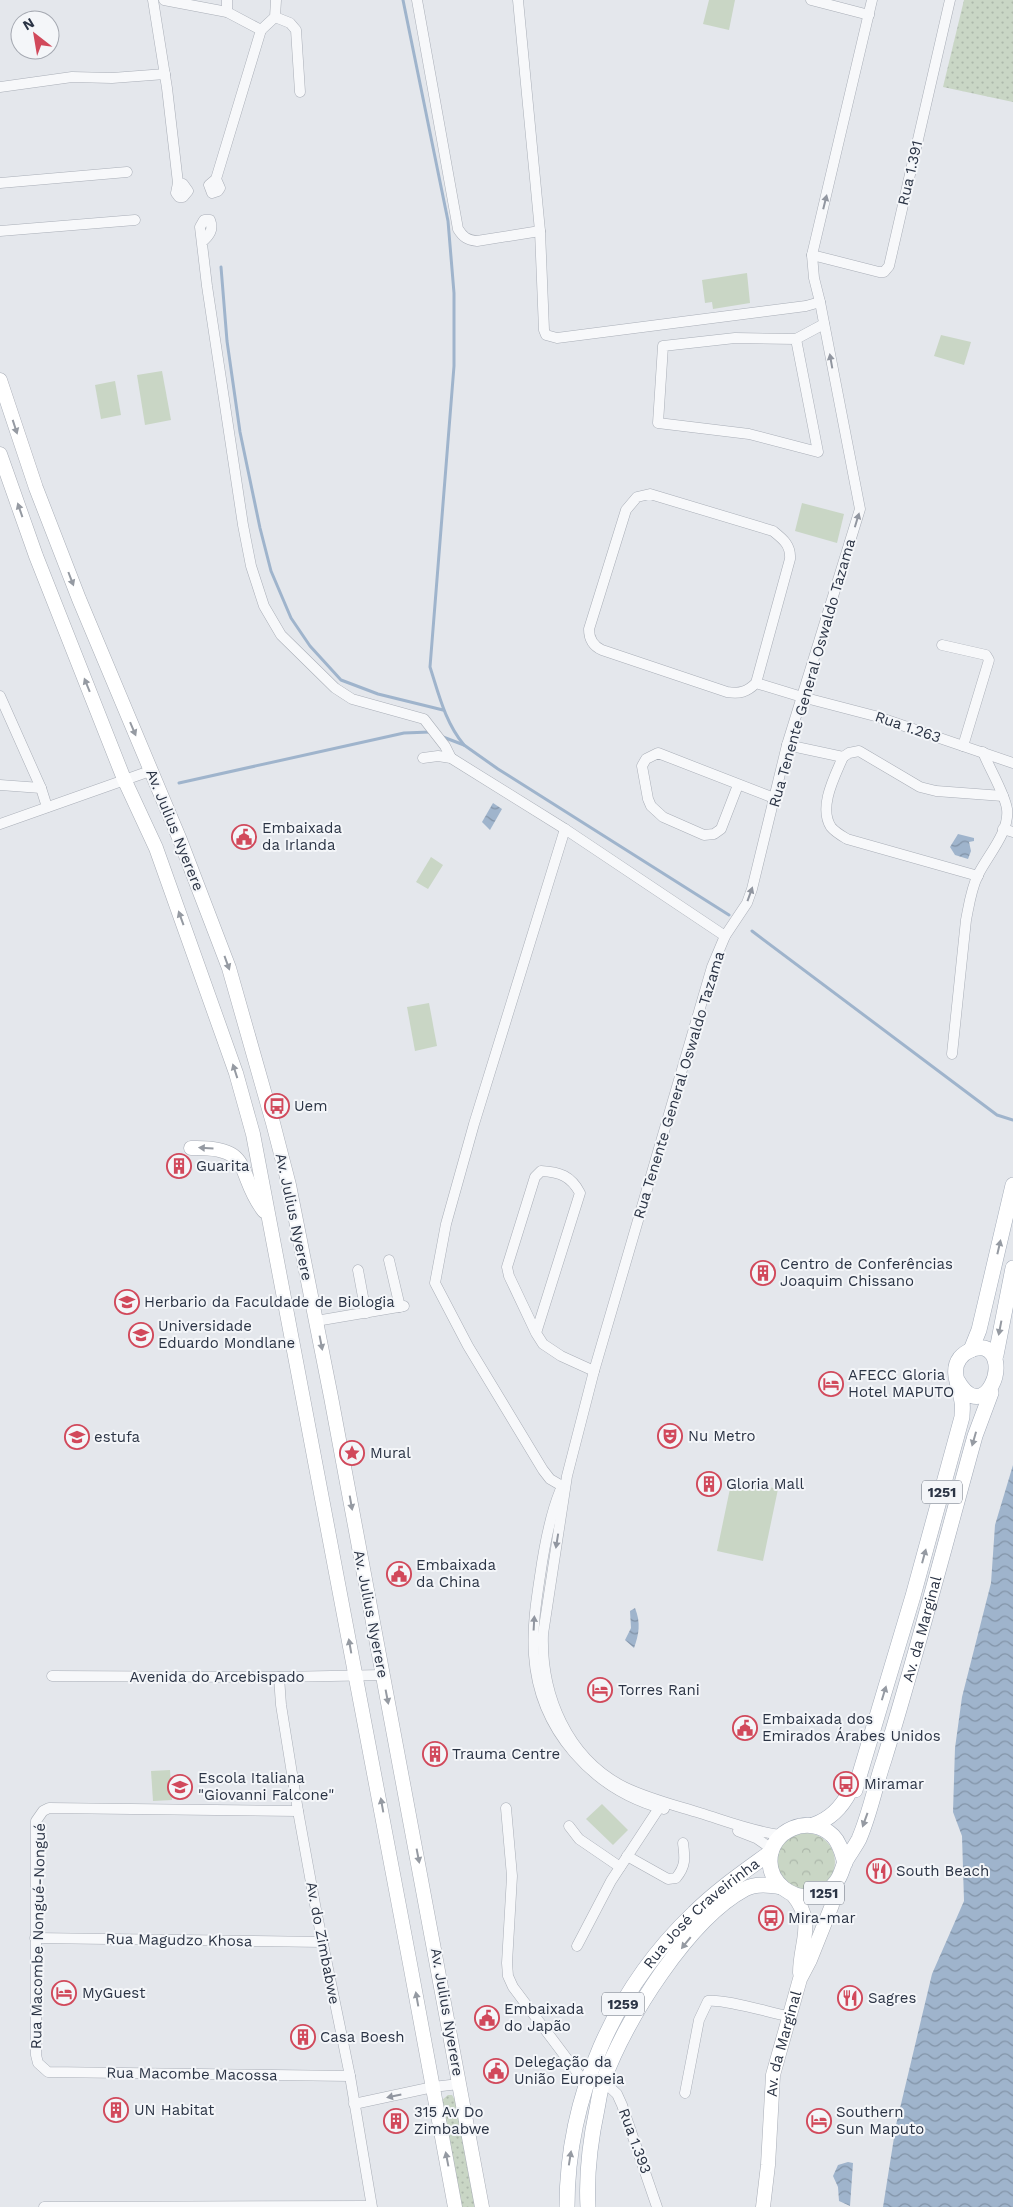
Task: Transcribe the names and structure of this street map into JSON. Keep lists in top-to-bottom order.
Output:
{
  "streets": {
    "main road": [
      "Av. Julius Nyerere",
      "1251",
      "Av. da Marginal",
      "Rua José Craveirinha",
      "1259"
    ],
    "street": [
      "Rua 1.391",
      "Rua Tenente General Oswaldo Tazama",
      "Rua 1.263",
      "Avenida do Arcebispado",
      "Rua Macombe Nongué-Nongué",
      "Rua Magudzo Khosa",
      "Av. do Zimbabwe",
      "Rua Macombe Macossa",
      "Rua 1.393"
    ]
  },
  "crossings": [
    ["Rua 1.391", "Rua Tenente General Oswaldo Tazama"],
    ["Rua Tenente General Oswaldo Tazama", "Rua 1.263"],
    ["Rua Tenente General Oswaldo Tazama", "1251"],
    ["Rua Tenente General Oswaldo Tazama", "Av. da Marginal"],
    ["Rua Tenente General Oswaldo Tazama", "Rua José Craveirinha"],
    ["Av. Julius Nyerere", "Avenida do Arcebispado"],
    ["1251", "Av. da Marginal"],
    ["1251", "Rua José Craveirinha"],
    ["Av. da Marginal", "Rua José Craveirinha"],
    ["Avenida do Arcebispado", "Av. do Zimbabwe"],
    ["Rua José Craveirinha", "Rua 1.393"],
    ["Rua Macombe Nongué-Nongué", "Rua Magudzo Khosa"],
    ["Rua Macombe Nongué-Nongué", "Av. do Zimbabwe"],
    ["Rua Macombe Nongué-Nongué", "Rua Macombe Macossa"],
    ["Rua Magudzo Khosa", "Av. do Zimbabwe"],
    ["Av. do Zimbabwe", "Rua Macombe Macossa"]
  ],
  "places": {
    "public building": [
      "Embaixada da Irlanda",
      "Embaixada da China",
      "Embaixada dos Emirados Árabes Unidos",
      "Embaixada do Japão",
      "Delegação da União Europeia"
    ],
    "bus stop": ["Uem", "Miramar", "Mira-mar"],
    "building": [
      "Guarita",
      "Centro de Conferências Joaquim Chissano",
      "Gloria Mall",
      "Trauma Centre",
      "Casa Boesh",
      "UN Habitat",
      "315 Av Do Zimbabwe"
    ],
    "school or university": [
      "Herbario da Faculdade de Biologia",
      "Universidade Eduardo Mondlane",
      "estufa",
      "Escola Italiana \"Giovanni Falcone\""
    ],
    "hotel": [
      "AFECC Gloria Hotel MAPUTO",
      "Torres Rani",
      "MyGuest",
      "Southern Sun Maputo"
    ],
    "theatre": ["Nu Metro"],
    "place": ["Mural"],
    "restaurant": ["South Beach", "Sagres"]
  },
  "north": "top left"
}
